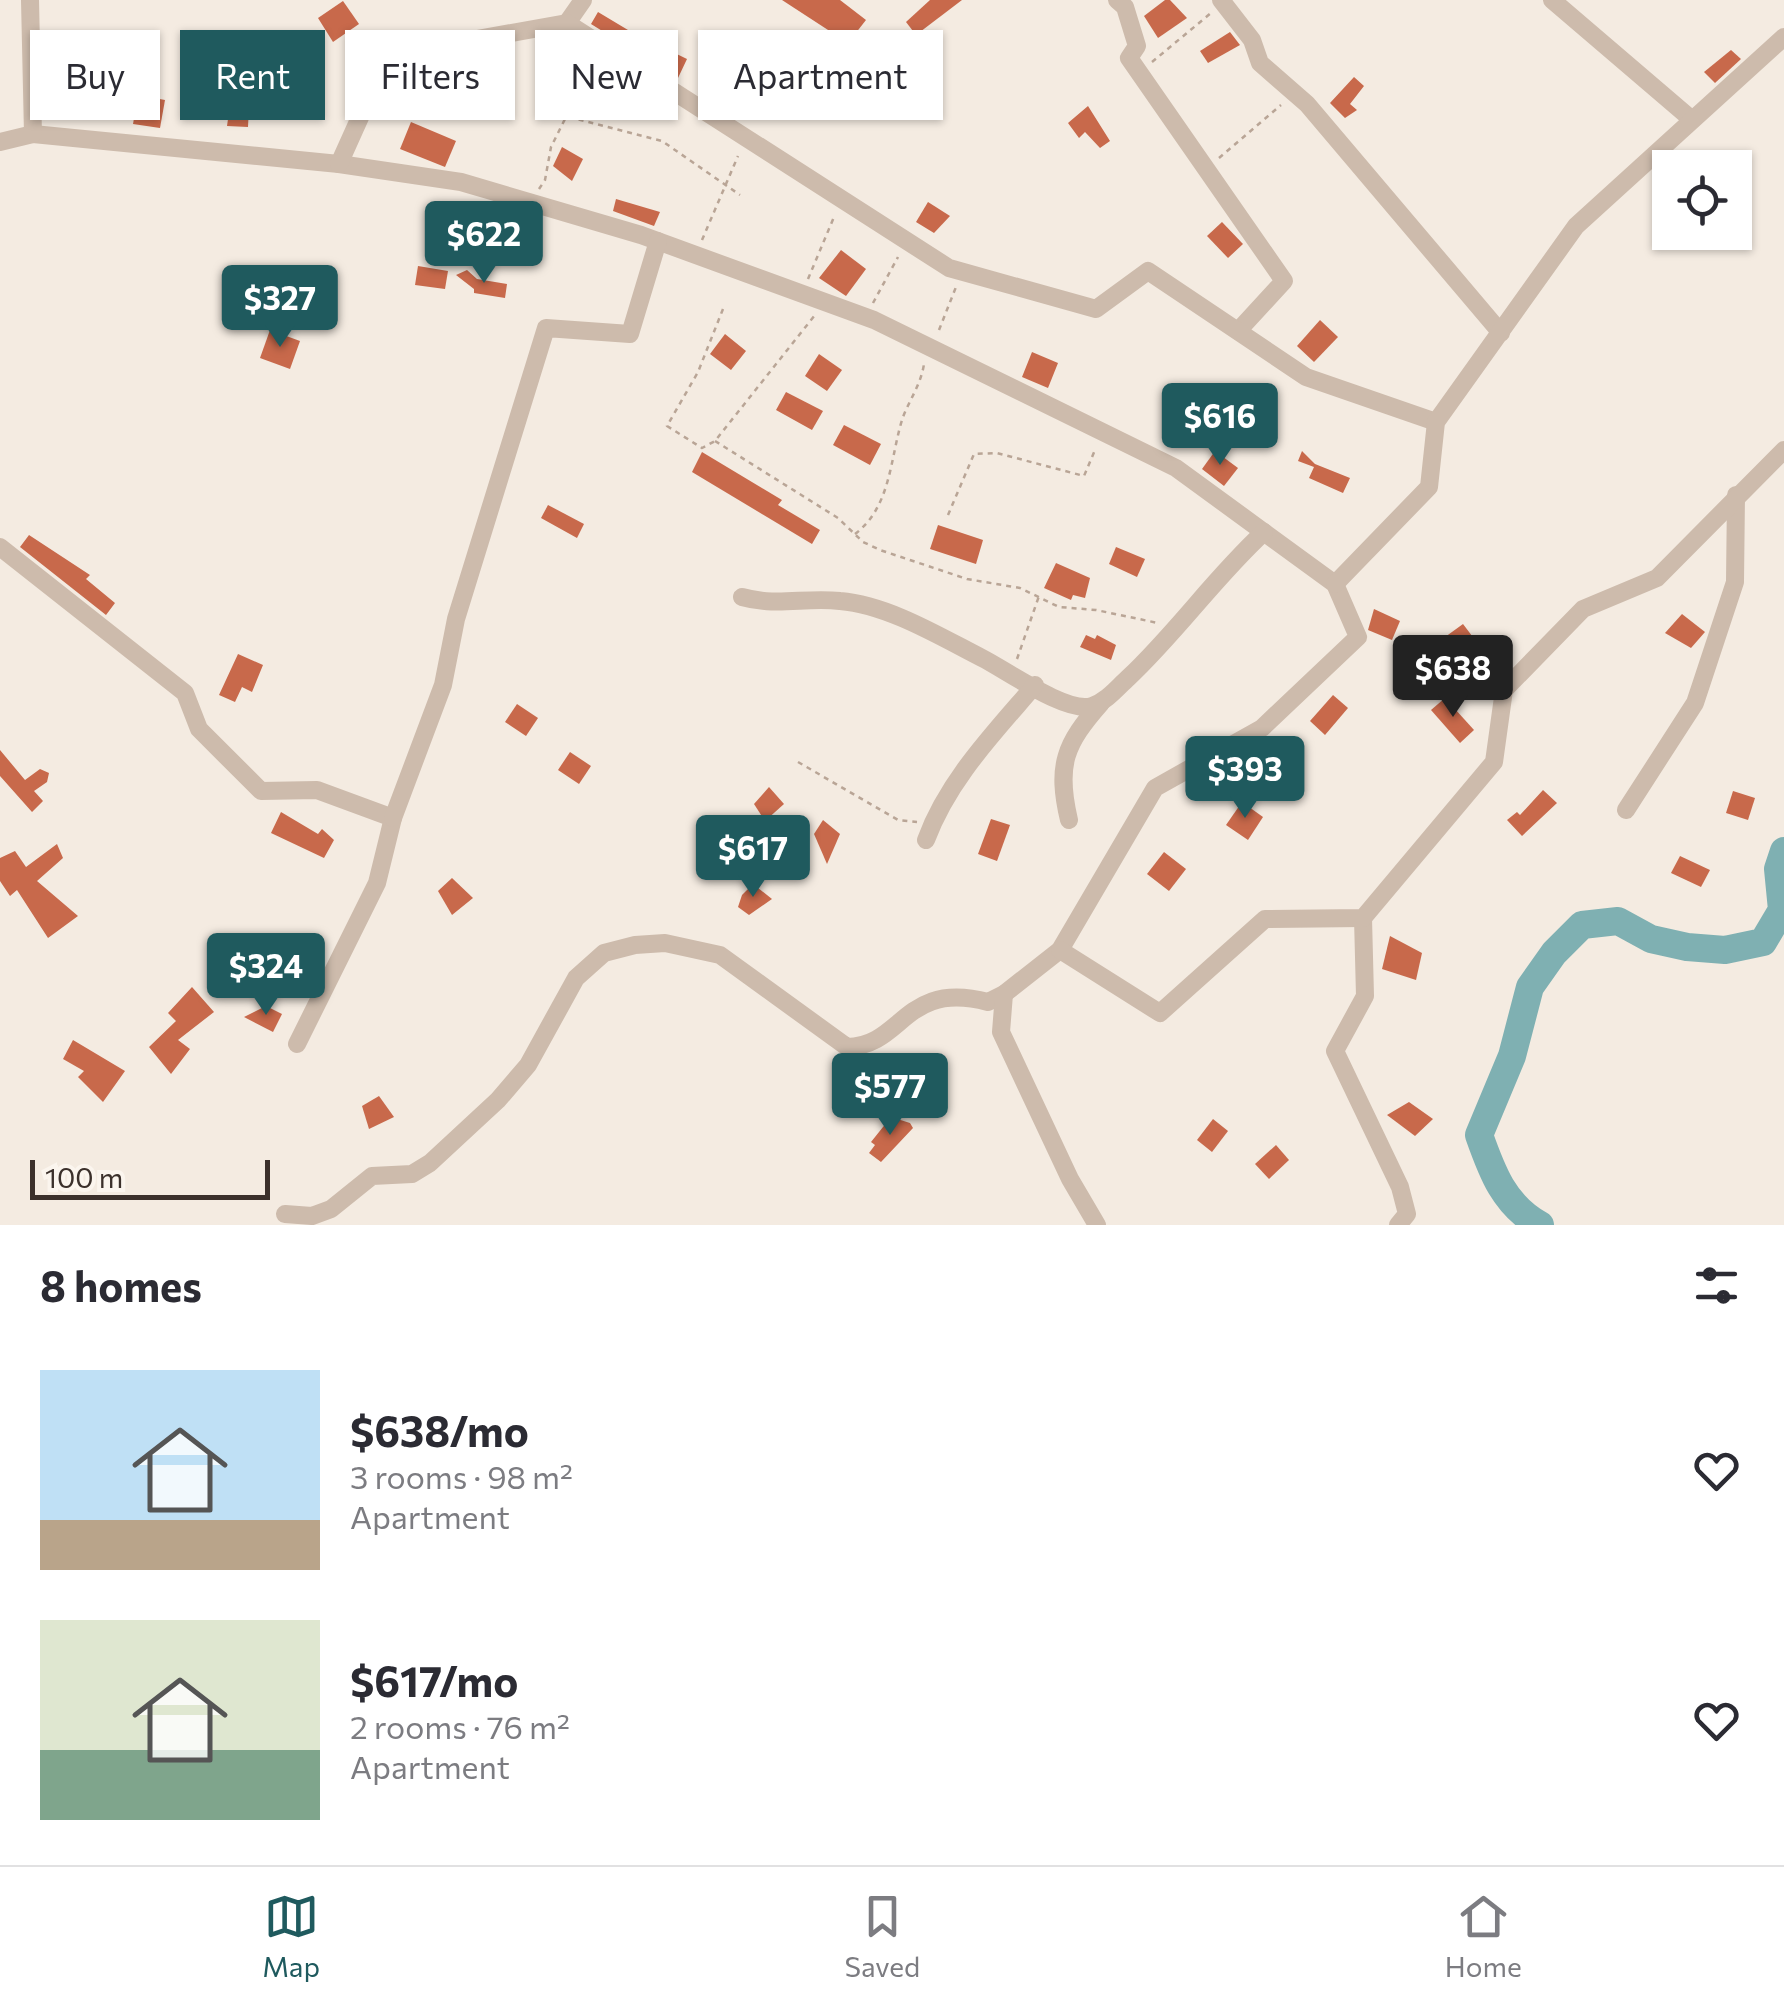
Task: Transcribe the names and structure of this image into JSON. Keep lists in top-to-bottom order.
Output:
{
  "scale_bar": "100 m",
  "page": {
    "chip": [
      "Buy",
      "Rent",
      "Filters",
      "New",
      "Apartment"
    ],
    "price": [
      "$622",
      "$327",
      "$616",
      "$638",
      "$393",
      "$617",
      "$324",
      "$577"
    ],
    "scale": "100 m",
    "heading": "8 homes",
    "list": [
      {
        "name": "$638/mo",
        "note": "3 rooms · 98 m² · Apartment"
      },
      {
        "name": "$617/mo",
        "note": "2 rooms · 76 m² · Apartment"
      }
    ],
    "tabs": ["Map", "Saved", "Home"]
  }
}
